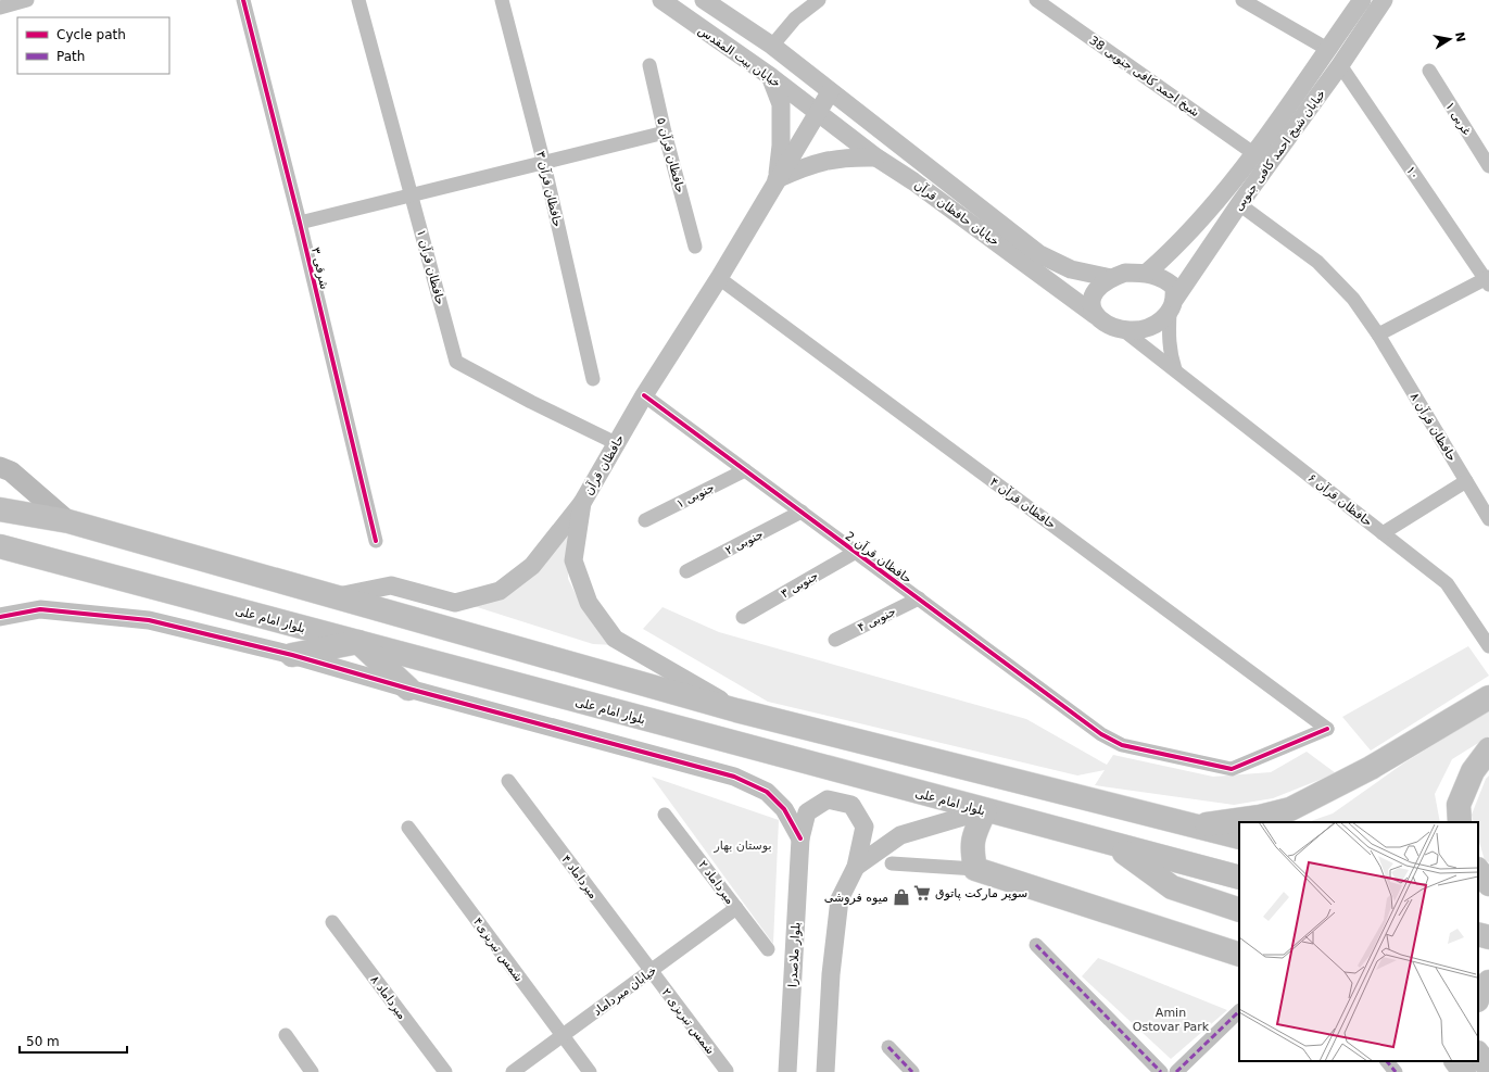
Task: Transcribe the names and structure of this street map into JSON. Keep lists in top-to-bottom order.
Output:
{
  "streets": {
    "highway": ["بلوار امام علی"],
    "street": [
      "خیابان بیت المقدس",
      "شیخ احمد کافی جنوبی 38",
      "۱ غربی",
      "خیابان شیخ احمد کافی جنوبی",
      "حافظان قرآن ۵",
      "۱۰",
      "حافظان قرآن ۳",
      "خیابان حافظان قرآن",
      "حافظان قرآن ۱",
      "۳ شرقی",
      "حافظان قرآن ۸",
      "حافظان قرآن",
      "جنوبی ۱",
      "حافظان قرآن ۶",
      "حافظان قرآن ۴",
      "جنوبی ۲",
      "حافظان قرآن 2",
      "جنوبی ۳",
      "جنوبی ۴",
      "میرداماد ۴",
      "میرداماد ۲",
      "شمس تیریزی۴",
      "بلوار ملاصدرا",
      "خیابان میرداماد",
      "میرداماد ۸",
      "شمس تبریزی ۲"
    ]
  },
  "crossings": [
    ["خیابان بیت المقدس", "خیابان حافظان قرآن"],
    ["خیابان بیت المقدس", "حافظان قرآن"],
    ["شیخ احمد کافی جنوبی 38", "خیابان شیخ احمد کافی جنوبی"],
    ["خیابان شیخ احمد کافی جنوبی", "۱۰"],
    ["خیابان شیخ احمد کافی جنوبی", "خیابان حافظان قرآن"],
    ["خیابان شیخ احمد کافی جنوبی", "حافظان قرآن ۸"],
    ["خیابان شیخ احمد کافی جنوبی", "حافظان قرآن ۶"],
    ["خیابان حافظان قرآن", "حافظان قرآن"],
    ["خیابان حافظان قرآن", "حافظان قرآن ۶"],
    ["حافظان قرآن ۱", "حافظان قرآن"],
    ["حافظان قرآن", "حافظان قرآن ۴"],
    ["حافظان قرآن", "حافظان قرآن 2"],
    ["جنوبی ۱", "حافظان قرآن 2"],
    ["حافظان قرآن ۴", "حافظان قرآن 2"],
    ["جنوبی ۲", "حافظان قرآن 2"],
    ["حافظان قرآن 2", "جنوبی ۳"],
    ["حافظان قرآن 2", "جنوبی ۴"],
    ["میرداماد ۴", "خیابان میرداماد"],
    ["میرداماد ۴", "شمس تبریزی ۲"],
    ["میرداماد ۲", "خیابان میرداماد"],
    ["شمس تیریزی۴", "خیابان میرداماد"],
    ["خیابان میرداماد", "شمس تبریزی ۲"]
  ],
  "parks": ["بوستان بهار", "Amin Ostovar Park"],
  "places": {
    "supermarket": ["سوپر مارکت پاتوق"],
    "shop": ["میوه فروشی"]
  },
  "legend": ["Cycle path", "Path"],
  "scale_bar": "50 m",
  "north": "right"
}
